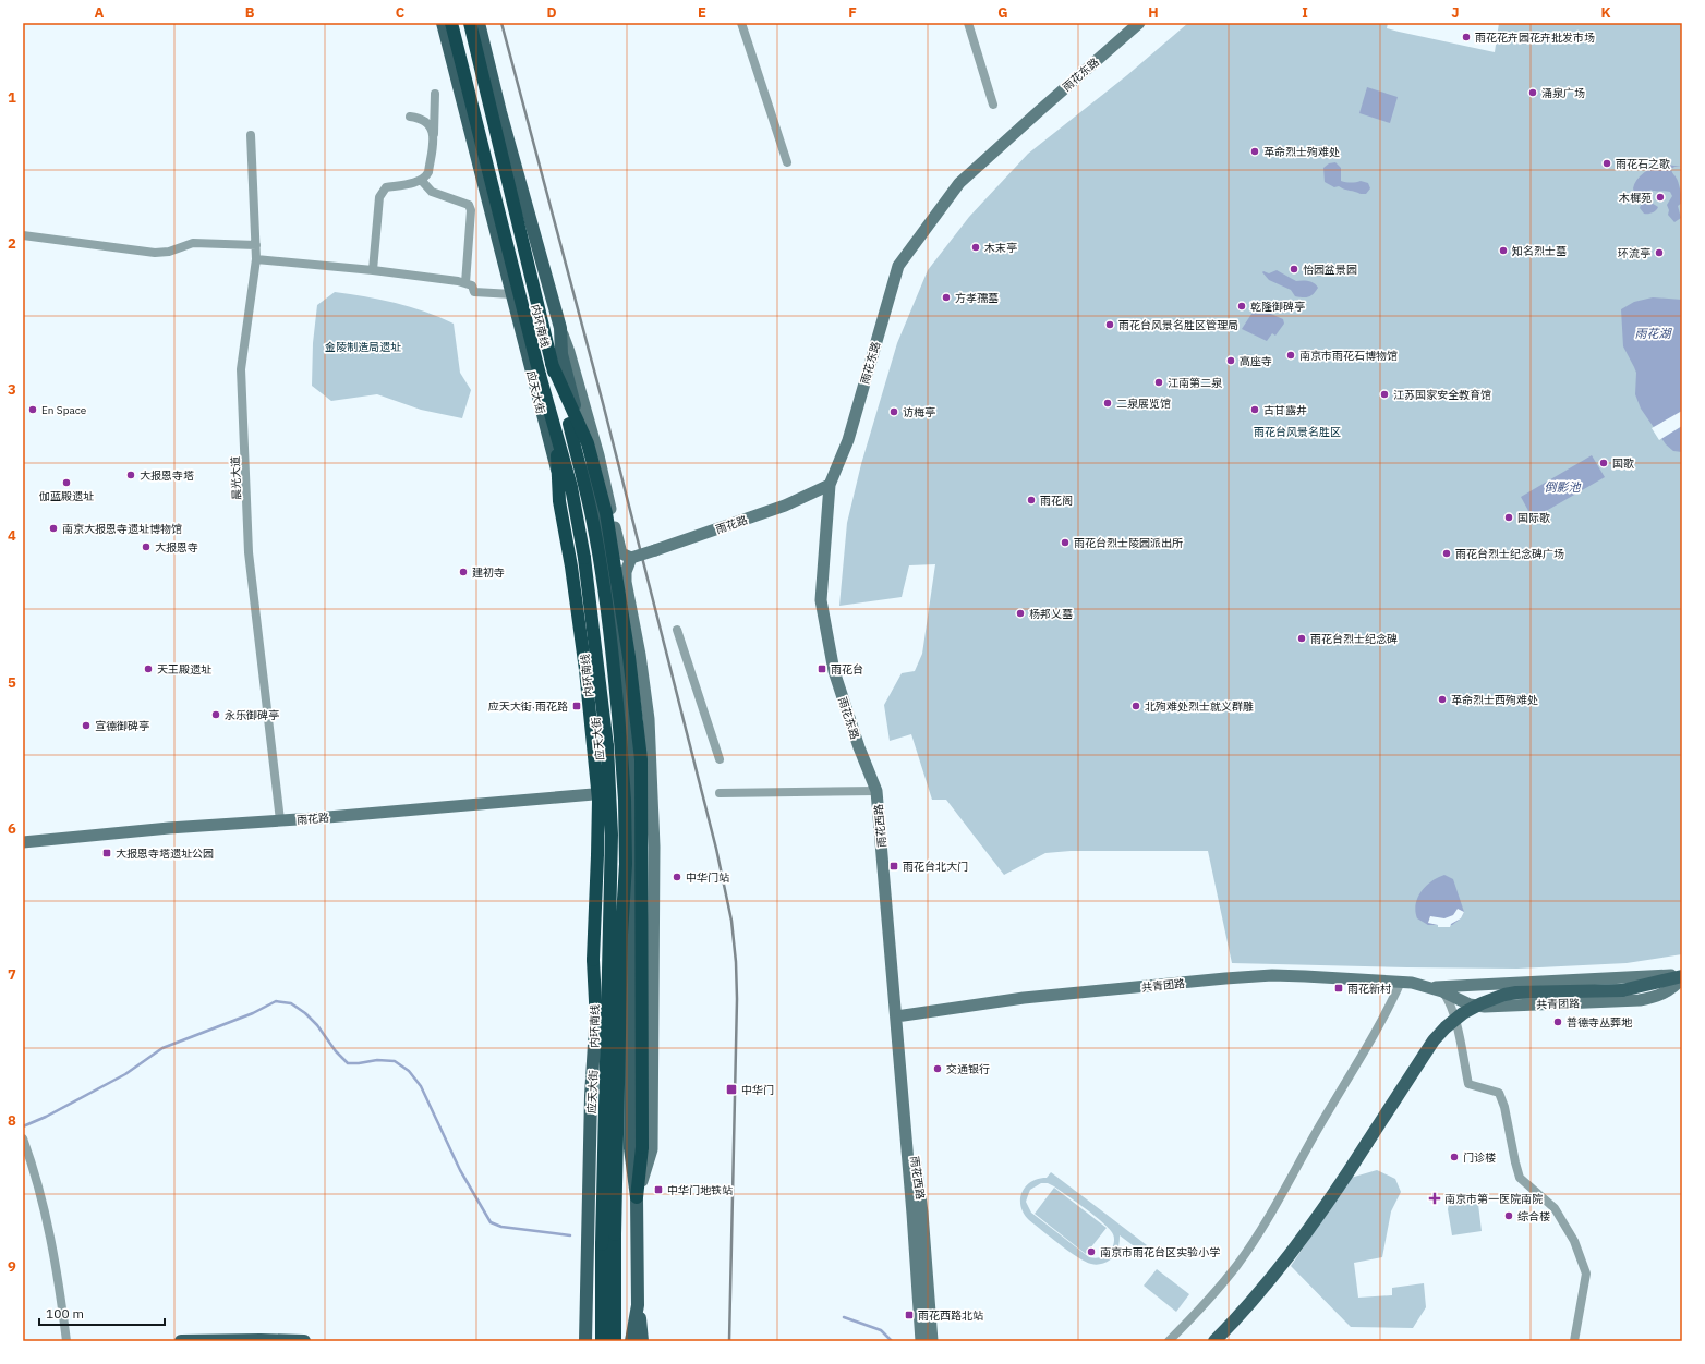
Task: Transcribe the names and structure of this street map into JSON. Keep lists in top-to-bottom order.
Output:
{
  "streets": {
    "highway": ["内环南线"],
    "main road": ["应天大街"],
    "street": [
      "雨花东路",
      "晨光大道",
      "雨花路",
      "雨花西路",
      "共青团路"
    ]
  },
  "crossings": [
    ["雨花东路", "雨花路"],
    ["雨花东路", "雨花西路"],
    ["应天大街", "雨花路"],
    ["晨光大道", "雨花路"],
    ["雨花西路", "共青团路"]
  ],
  "water": ["雨花湖", "倒影池"],
  "parks": ["金陵制造局遗址", "雨花台风景名胜区"],
  "places": {
    "other": [
      "雨花花卉园花卉批发市场",
      "涌泉广场",
      "革命烈士殉难处",
      "雨花石之歌",
      "木樨苑",
      "木末亭",
      "知名烈士墓",
      "环流亭",
      "怡园盆景园",
      "方孝孺墓",
      "乾隆御碑亭",
      "雨花台风景名胜区管理局",
      "南京市雨花石博物馆",
      "高座寺",
      "江南第二泉",
      "江苏国家安全教育馆",
      "二泉展览馆",
      "En Space",
      "古甘露井",
      "访梅亭",
      "国歌",
      "大报恩寺塔",
      "伽蓝殿遗址",
      "雨花阁",
      "国际歌",
      "南京大报恩寺遗址博物馆",
      "雨花台烈士陵园派出所",
      "大报恩寺",
      "雨花台烈士纪念碑广场",
      "建初寺",
      "杨邦乂墓",
      "雨花台烈士纪念碑",
      "天王殿遗址",
      "革命烈士西殉难处",
      "北殉难处烈士就义群雕",
      "永乐御碑亭",
      "宣德御碑亭",
      "中华门站",
      "普德寺丛葬地",
      "交通银行",
      "门诊楼",
      "综合楼",
      "南京市雨花台区实验小学"
    ],
    "transit": [
      "雨花台",
      "应天大街·雨花路",
      "大报恩寺塔遗址公园",
      "雨花台北大门",
      "雨花新村",
      "中华门",
      "中华门地铁站",
      "雨花西路北站"
    ],
    "health": ["南京市第一医院南院"]
  },
  "scale_bar": "100 m",
  "grid": {
    "columns": [
      "A",
      "B",
      "C",
      "D",
      "E",
      "F",
      "G",
      "H",
      "I",
      "J",
      "K"
    ],
    "rows": [
      "1",
      "2",
      "3",
      "4",
      "5",
      "6",
      "7",
      "8",
      "9"
    ]
  }
}
